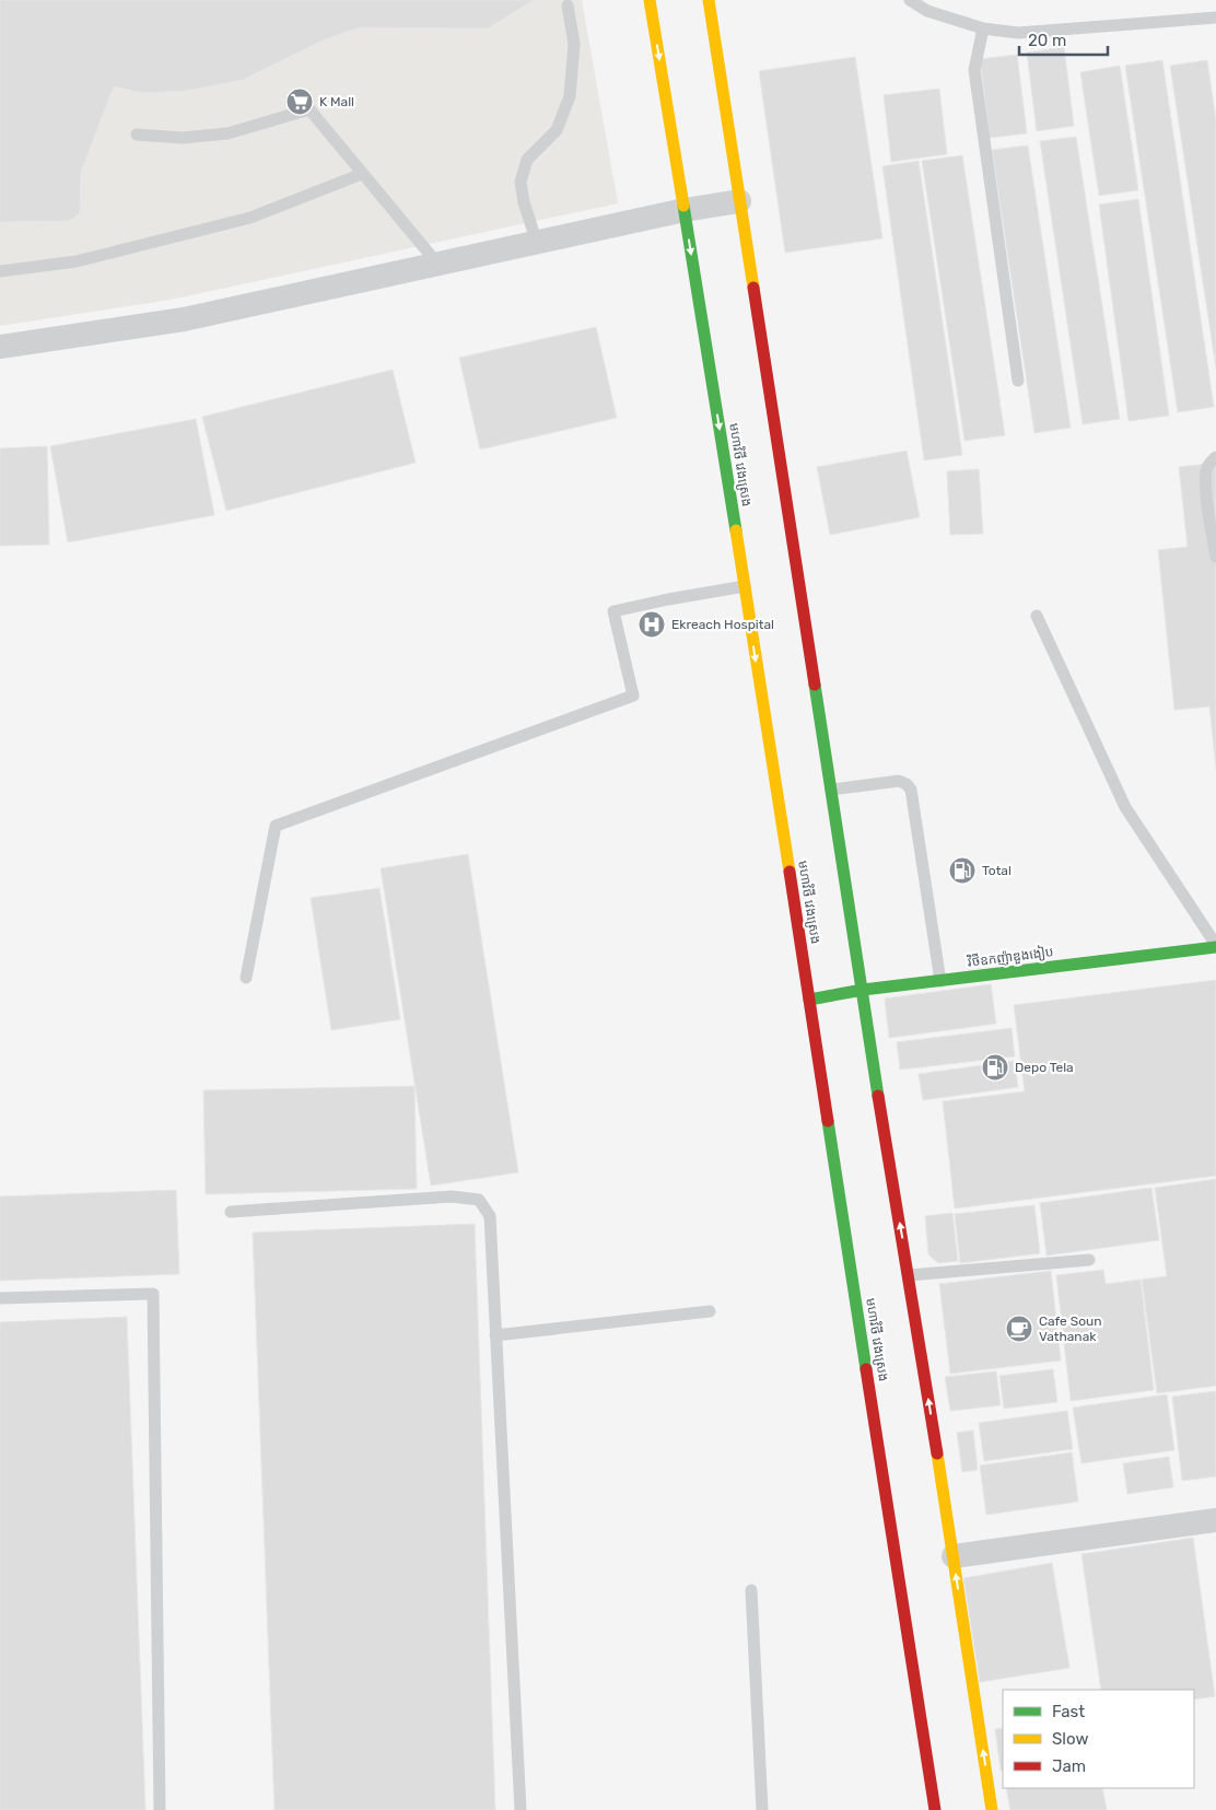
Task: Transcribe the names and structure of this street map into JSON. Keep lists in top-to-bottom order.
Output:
{
  "streets": {
    "main road": ["មហាវិថី វេងស្រេង", "វិថីឧកញ៉ាឌួងងៀប"]
  },
  "crossings": [
    ["មហាវិថី វេងស្រេង", "វិថីឧកញ៉ាឌួងងៀប"]
  ],
  "places": {
    "supermarket": ["K Mall"],
    "hospital": ["Ekreach Hospital"],
    "fuel station": ["Total", "Depo Tela"],
    "cafe": ["Cafe Soun Vathanak"]
  },
  "legend": ["Fast", "Slow", "Jam"],
  "scale_bar": "20 m"
}
